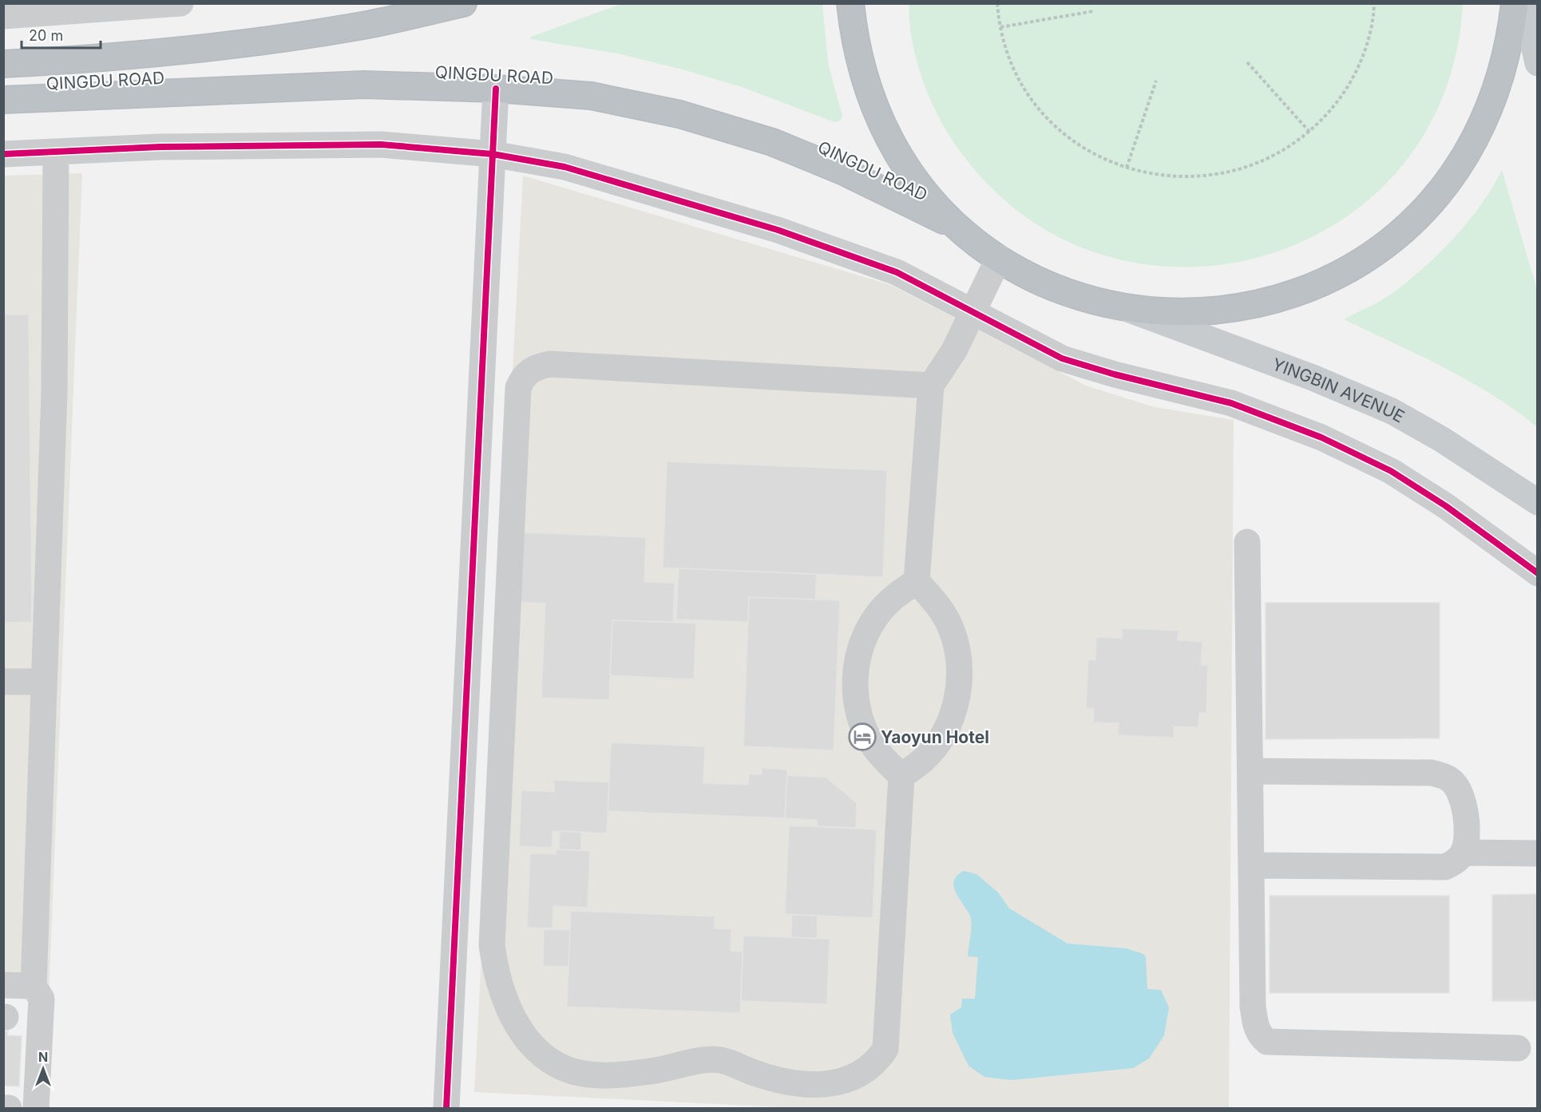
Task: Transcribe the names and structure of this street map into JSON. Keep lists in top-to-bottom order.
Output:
{
  "streets": {
    "highway": ["QINGDU ROAD"],
    "main road": ["YINGBIN AVENUE"]
  },
  "places": {
    "hotel": ["Yaoyun Hotel"]
  },
  "scale_bar": "20 m",
  "north": "top"
}
